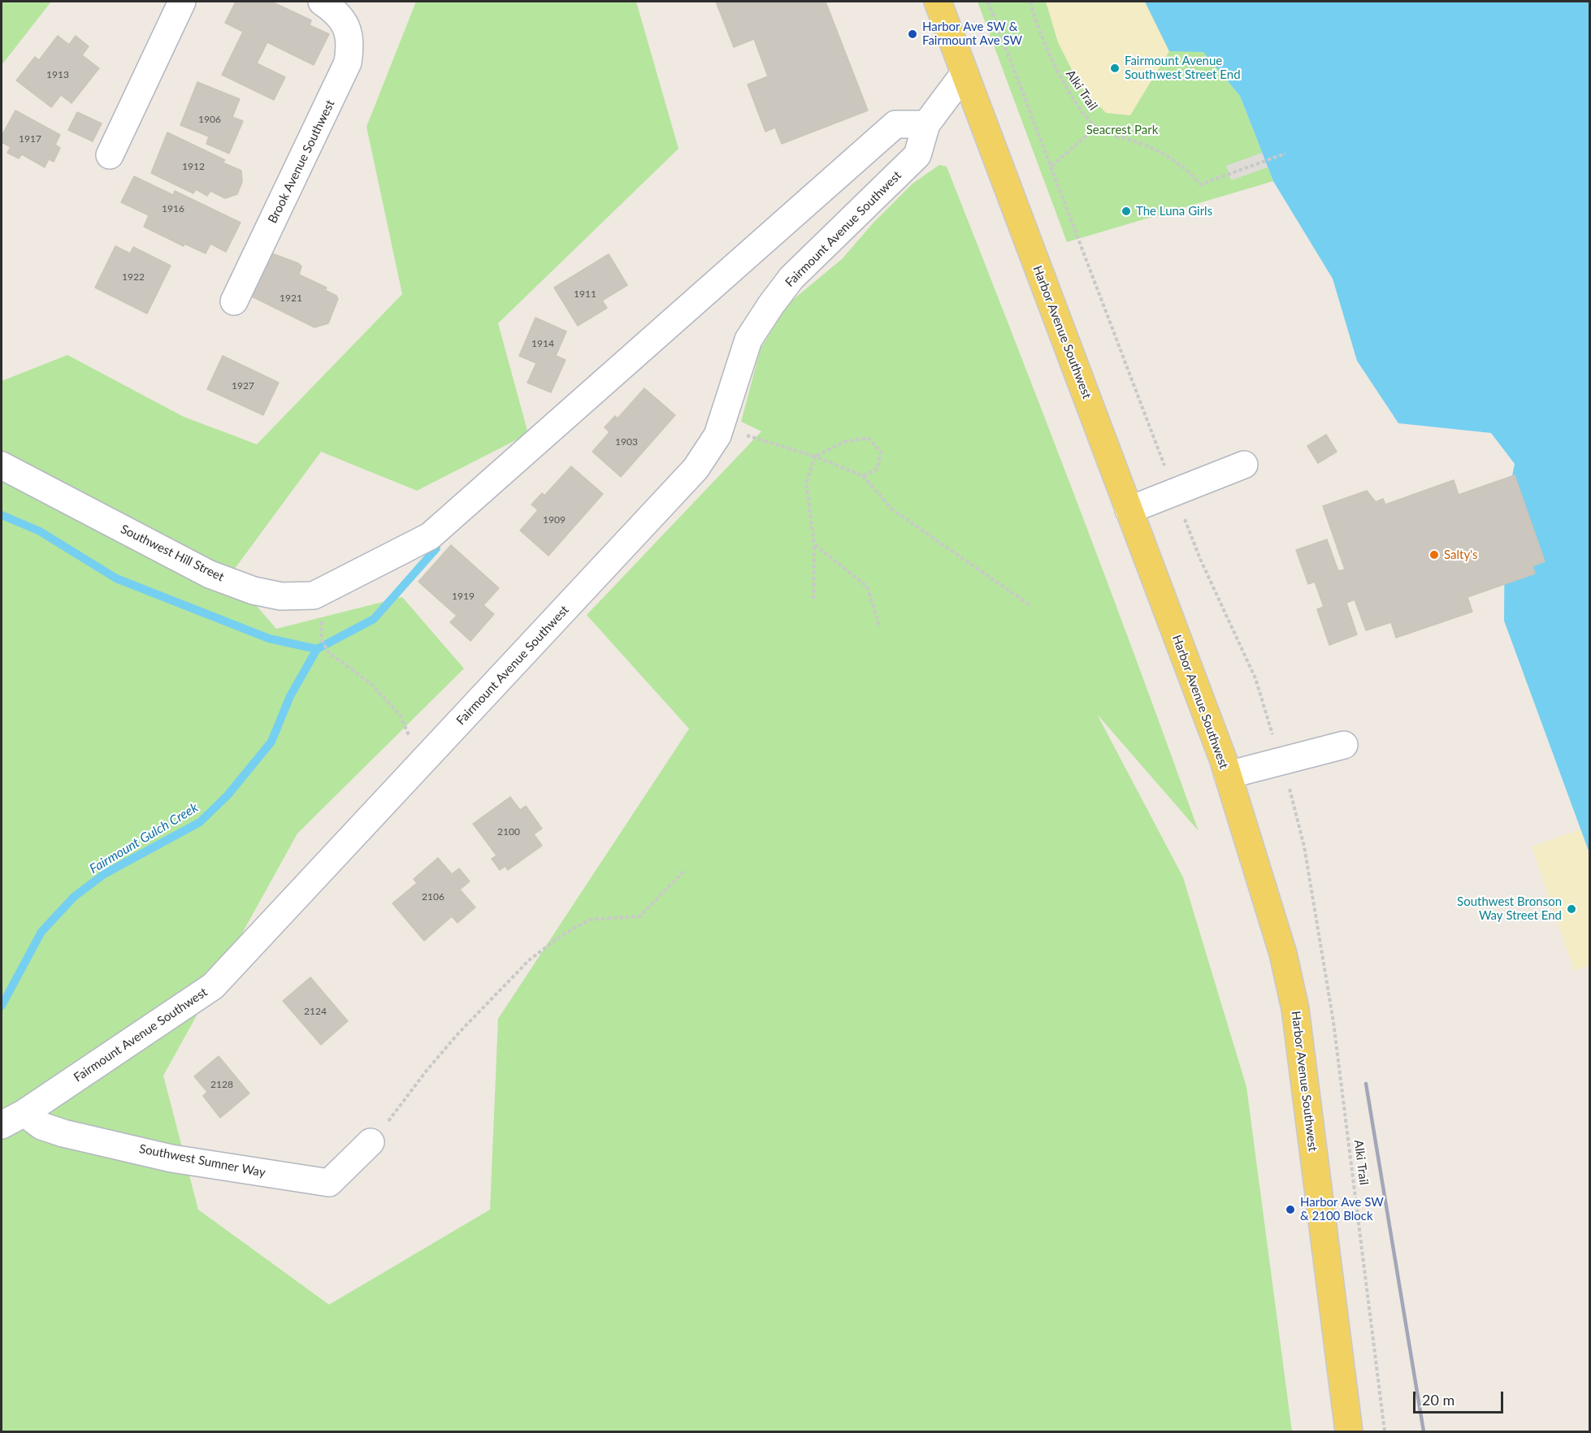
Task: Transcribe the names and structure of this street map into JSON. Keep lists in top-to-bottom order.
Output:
{
  "streets": {
    "main road": ["Harbor Avenue Southwest"],
    "street": [
      "Brook Avenue Southwest",
      "Fairmount Avenue Southwest",
      "Southwest Hill Street",
      "Southwest Sumner Way"
    ],
    "path": ["Alki Trail"]
  },
  "crossings": [
    ["Fairmount Avenue Southwest", "Harbor Avenue Southwest"],
    ["Fairmount Avenue Southwest", "Southwest Hill Street"],
    ["Fairmount Avenue Southwest", "Southwest Sumner Way"]
  ],
  "water": ["Fairmount Gulch Creek"],
  "parks": ["Seacrest Park"],
  "places": [
    "Harbor Ave SW & Fairmount Ave SW",
    "Fairmount Avenue Southwest Street End",
    "The Luna Girls",
    "Salty's",
    "Southwest Bronson Way Street End",
    "Harbor Ave SW & 2100 Block"
  ],
  "house_numbers": [
    "1913",
    "1906",
    "1917",
    "1912",
    "1916",
    "1922",
    "1911",
    "1921",
    "1914",
    "1927",
    "1903",
    "1909",
    "1919",
    "2100",
    "2106",
    "2124",
    "2128"
  ],
  "scale_bar": "20 m"
}
